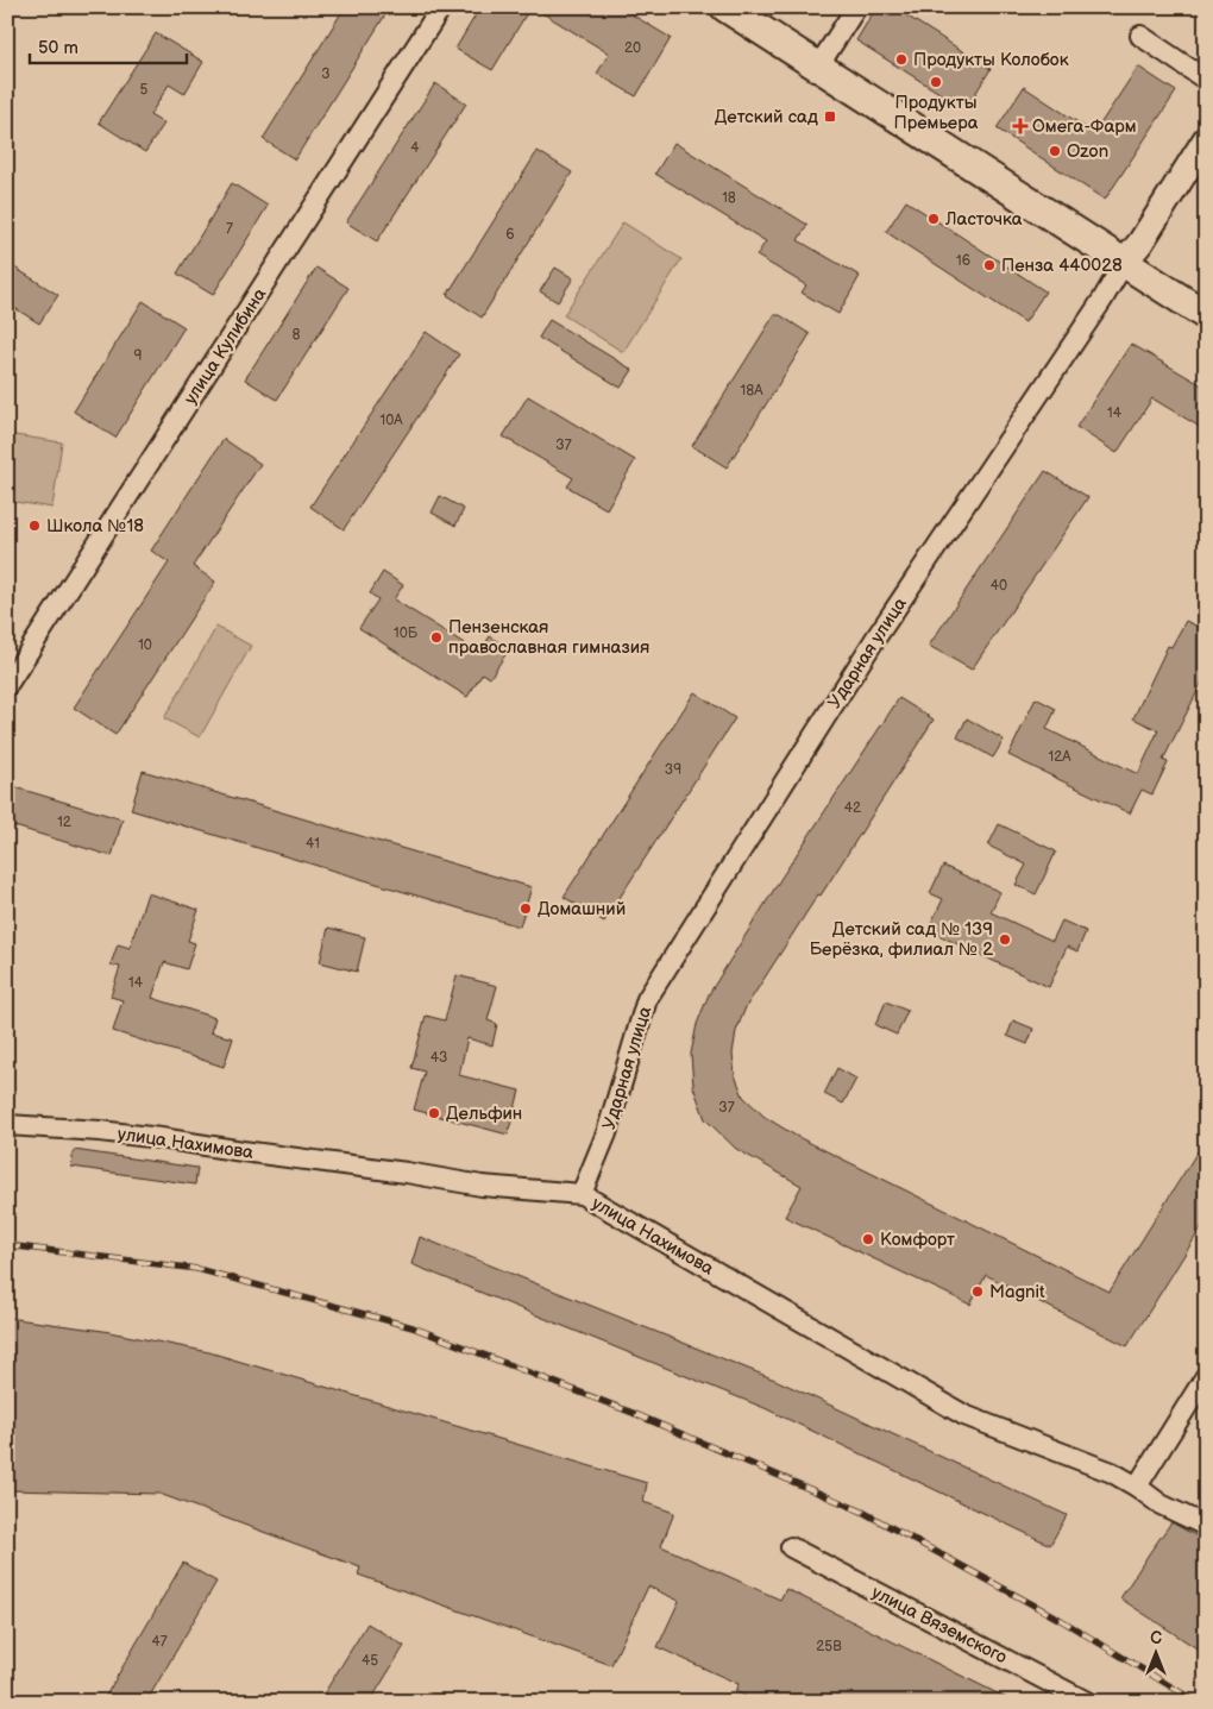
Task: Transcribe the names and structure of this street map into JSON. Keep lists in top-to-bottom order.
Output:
{
  "streets": {
    "street": [
      "улица Кулибина",
      "Ударная улица",
      "улица Нахимова",
      "улица Вяземского"
    ]
  },
  "crossings": [
    ["Ударная улица", "улица Нахимова"]
  ],
  "places": {
    "other": [
      "Продукты Колобок",
      "Продукты Премьера",
      "Ozon",
      "Ласточка",
      "Пенза 440028",
      "Школа №18",
      "Пензенская православная гимназия",
      "Домашний",
      "Детский сад № 139 Берёзка, филиал № 2",
      "Дельфин",
      "Комфорт",
      "Magnit"
    ],
    "transit": ["Детский сад"],
    "health": ["Омега-Фарм"]
  },
  "house_numbers": [
    "20",
    "3",
    "5",
    "4",
    "18",
    "7",
    "6",
    "16",
    "8",
    "9",
    "18А",
    "14",
    "10А",
    "37",
    "40",
    "10Б",
    "10",
    "12А",
    "39",
    "42",
    "12",
    "41",
    "14",
    "43",
    "37",
    "47",
    "25В",
    "45"
  ],
  "scale_bar": "50 m",
  "north": "top"
}
